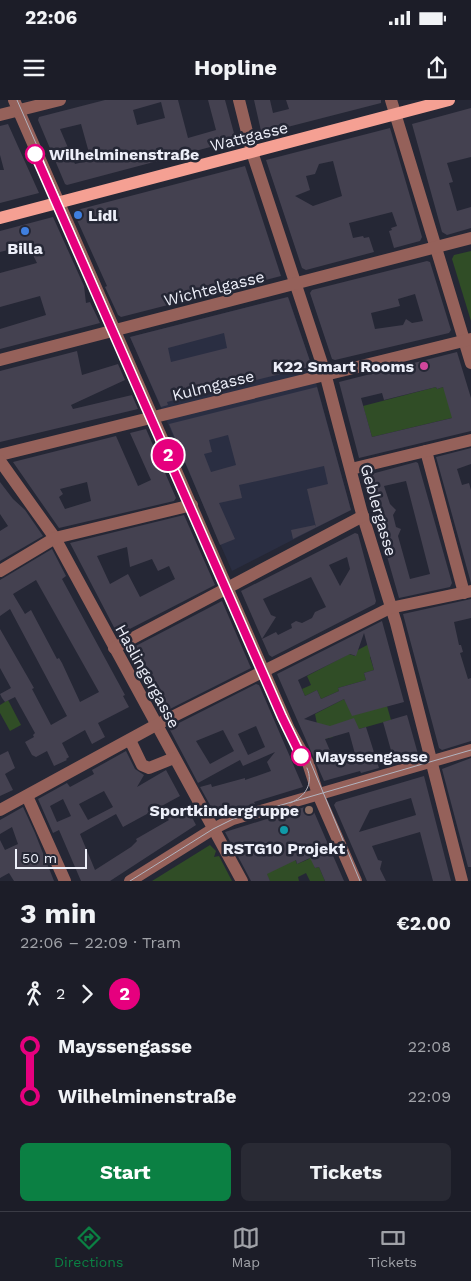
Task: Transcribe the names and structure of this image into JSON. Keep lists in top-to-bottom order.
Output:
{
  "streets": {
    "main road": ["Wattgasse"],
    "street": [
      "Wichtelgasse",
      "Kulmgasse",
      "Geblergasse",
      "Haslingergasse"
    ]
  },
  "crossings": [
    ["Wattgasse", "Geblergasse"],
    ["Wichtelgasse", "Geblergasse"],
    ["Kulmgasse", "Geblergasse"]
  ],
  "places": [
    "Wilhelminenstraße",
    "Lidl",
    "Billa",
    "K22 Smart Rooms",
    "Mayssengasse",
    "Sportkindergruppe",
    "RSTG10 Projekt"
  ],
  "lines": ["tram line 2"],
  "scale_bar": "50 m",
  "page": {
    "status": "22:06",
    "header": "Hopline",
    "on_map": "2",
    "scale": "50 m",
    "heading": ["3 min", "22:06 – 22:09 · Tram", "€2.00"],
    "legs": ["2", "2"],
    "list": [
      {
        "name": "Mayssengasse",
        "value": "22:08"
      },
      {
        "name": "Wilhelminenstraße",
        "value": "22:09"
      }
    ],
    "buttons": ["Start", "Tickets"],
    "tabs": ["Directions", "Map", "Tickets"]
  }
}
